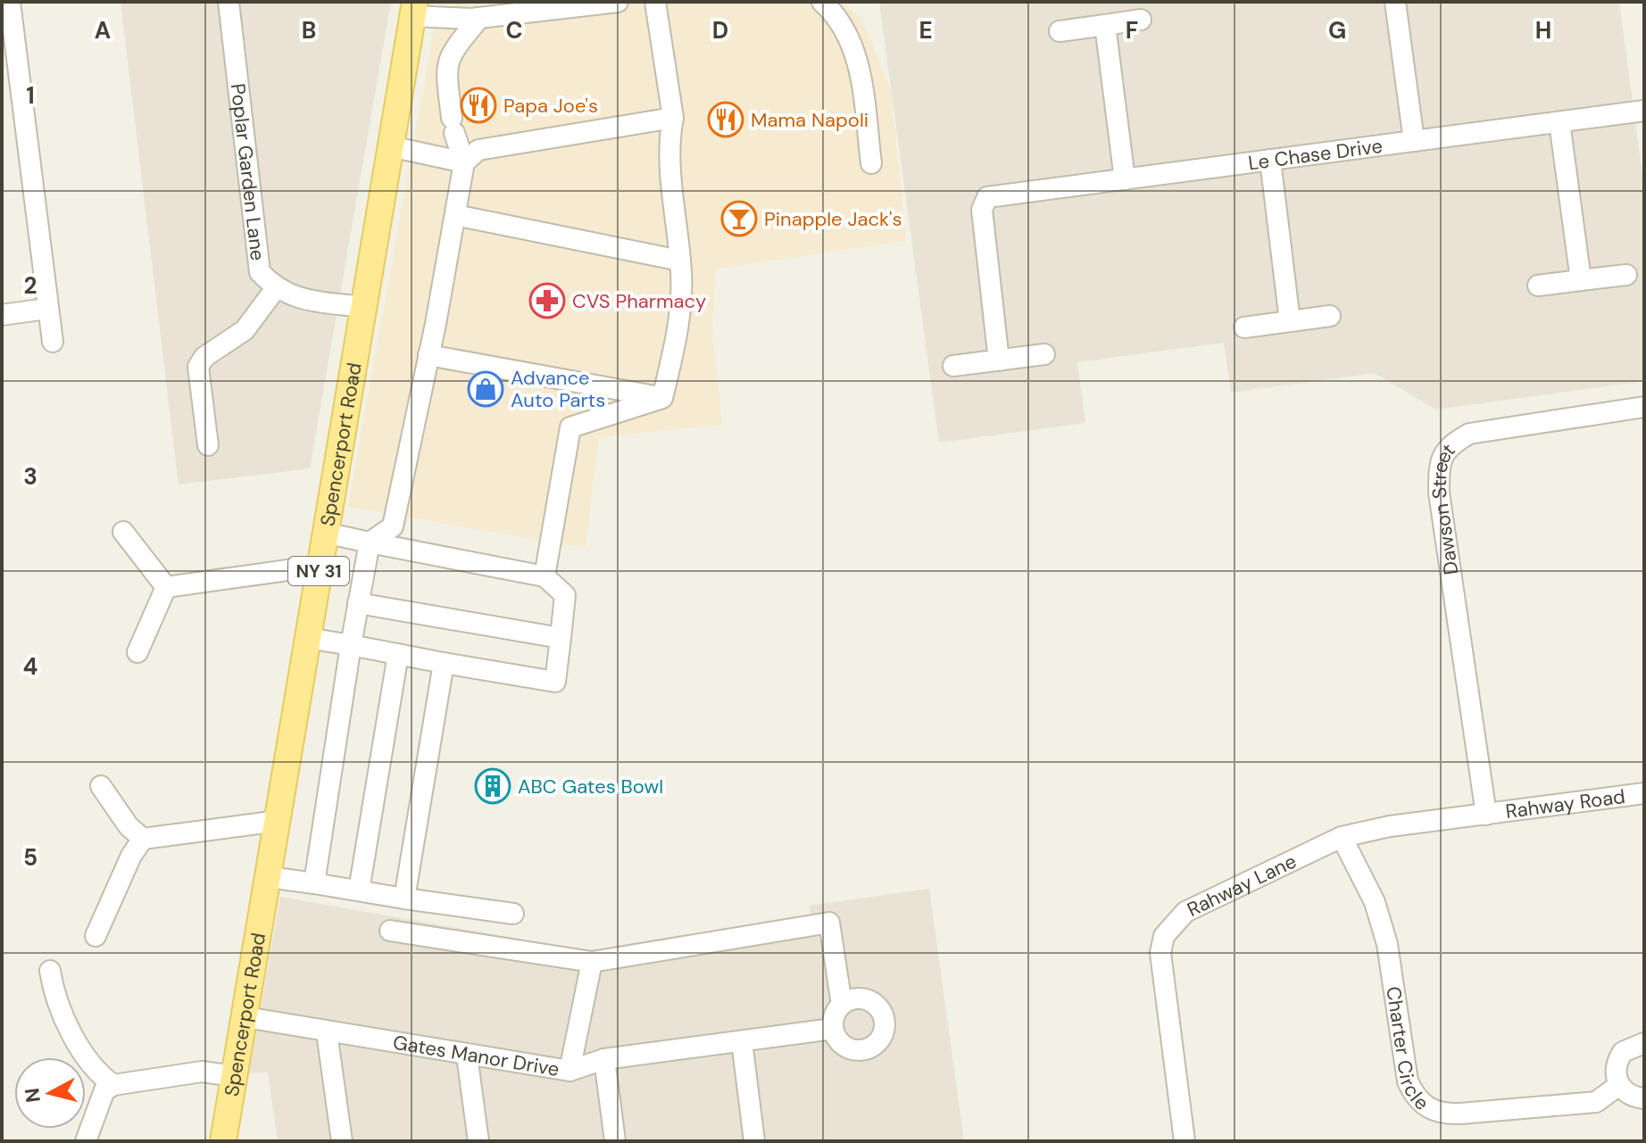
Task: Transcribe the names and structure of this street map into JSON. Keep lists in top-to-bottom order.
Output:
{
  "streets": {
    "main road": ["Spencerport Road", "NY 31"],
    "street": [
      "Le Chase Drive",
      "Poplar Garden Lane",
      "Dawson Street",
      "Rahway Road",
      "Rahway Lane",
      "Charter Circle",
      "Gates Manor Drive"
    ]
  },
  "crossings": [
    ["Spencerport Road", "Gates Manor Drive"],
    ["Dawson Street", "Rahway Road"],
    ["Dawson Street", "Rahway Lane"],
    ["Rahway Road", "Rahway Lane"],
    ["Rahway Lane", "Charter Circle"]
  ],
  "places": {
    "restaurant": ["Papa Joe's", "Mama Napoli"],
    "bar": ["Pinapple Jack's"],
    "pharmacy": ["CVS Pharmacy"],
    "shop": ["Advance Auto Parts"],
    "building": ["ABC Gates Bowl"]
  },
  "north": "left",
  "grid": {
    "columns": [
      "A",
      "B",
      "C",
      "D",
      "E",
      "F",
      "G",
      "H"
    ],
    "rows": [
      "1",
      "2",
      "3",
      "4",
      "5"
    ]
  }
}
